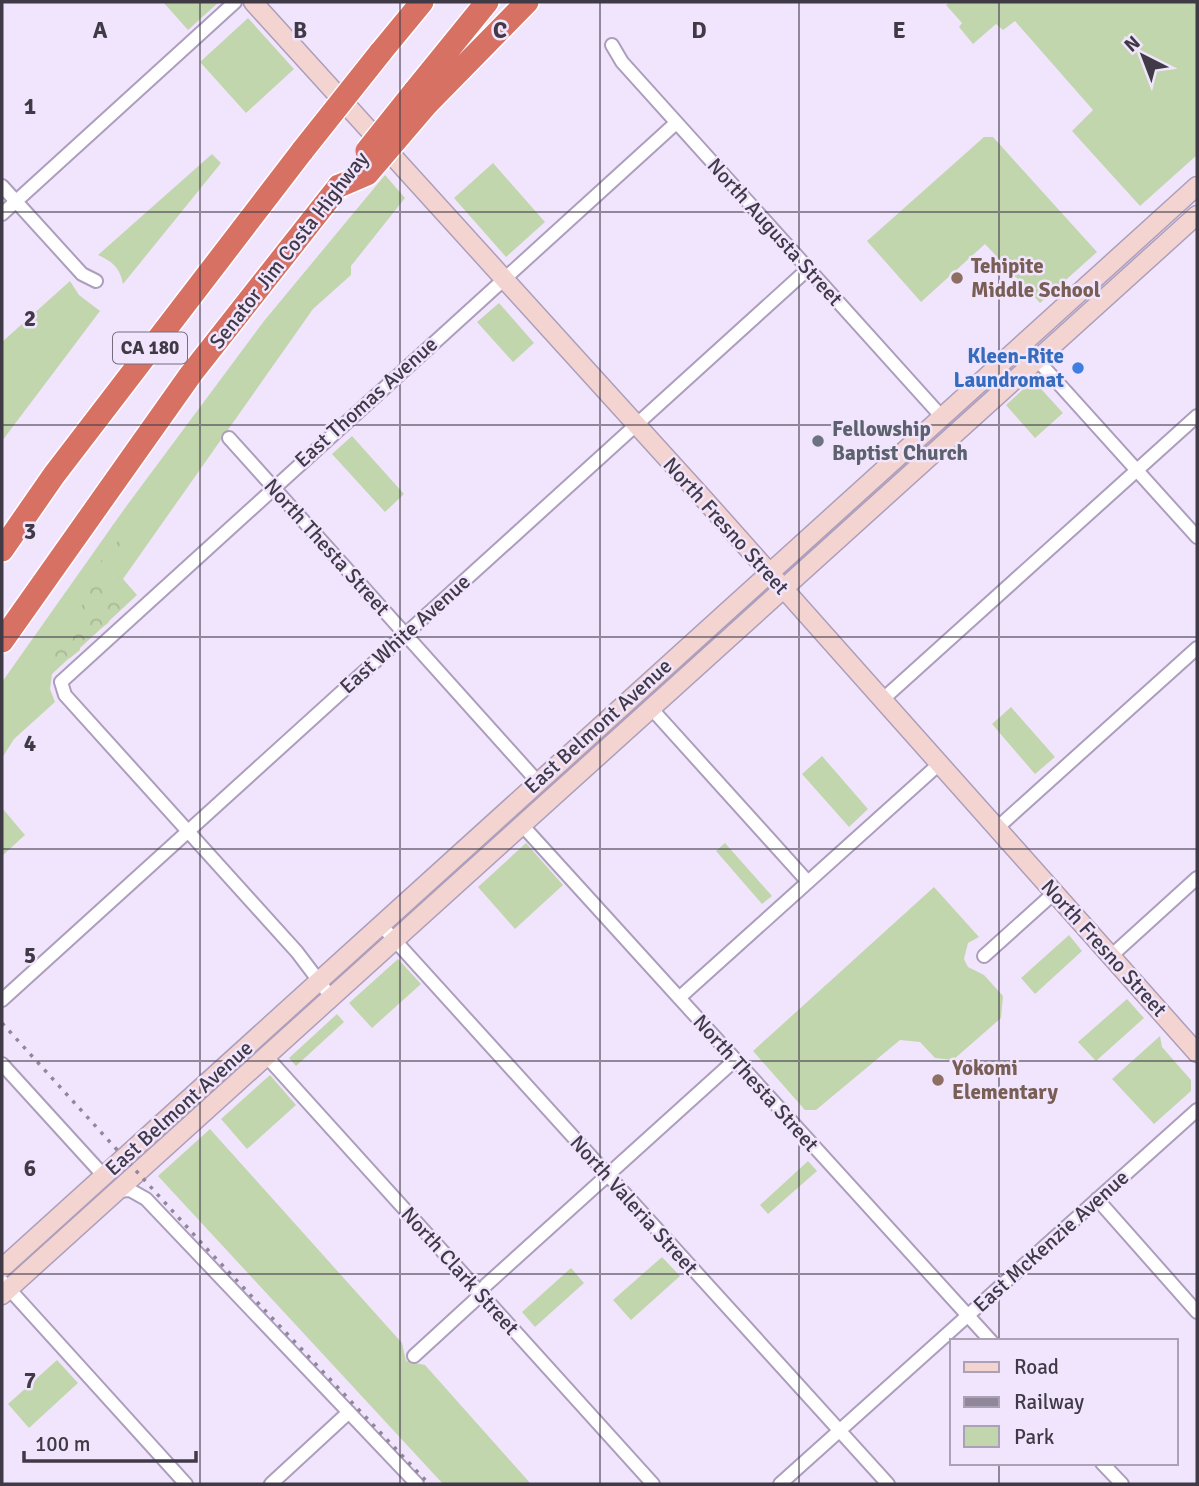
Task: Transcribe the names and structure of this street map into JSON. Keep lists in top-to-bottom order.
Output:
{
  "streets": {
    "highway": ["Senator Jim Costa Highway", "CA 180"],
    "main road": ["North Fresno Street", "East Belmont Avenue"],
    "street": [
      "North Augusta Street",
      "East Thomas Avenue",
      "North Thesta Street",
      "East White Avenue",
      "North Valeria Street",
      "East McKenzie Avenue",
      "North Clark Street"
    ]
  },
  "crossings": [
    ["North Augusta Street", "East Thomas Avenue"],
    ["North Augusta Street", "East White Avenue"],
    ["North Augusta Street", "East Belmont Avenue"],
    ["East Thomas Avenue", "North Fresno Street"],
    ["East Thomas Avenue", "North Thesta Street"],
    ["East Thomas Avenue", "East White Avenue"],
    ["North Fresno Street", "East White Avenue"],
    ["North Fresno Street", "East Belmont Avenue"],
    ["North Thesta Street", "East White Avenue"],
    ["North Thesta Street", "East Belmont Avenue"],
    ["North Thesta Street", "East McKenzie Avenue"],
    ["East Belmont Avenue", "North Valeria Street"],
    ["East Belmont Avenue", "North Clark Street"],
    ["North Valeria Street", "East McKenzie Avenue"]
  ],
  "places": [
    "Tehipite Middle School",
    "Kleen-Rite Laundromat",
    "Fellowship Baptist Church",
    "Yokomi Elementary"
  ],
  "legend": ["Road", "Railway", "Park"],
  "scale_bar": "100 m",
  "north": "top left",
  "grid": {
    "columns": [
      "A",
      "B",
      "C",
      "D",
      "E"
    ],
    "rows": [
      "1",
      "2",
      "3",
      "4",
      "5",
      "6",
      "7"
    ]
  }
}
